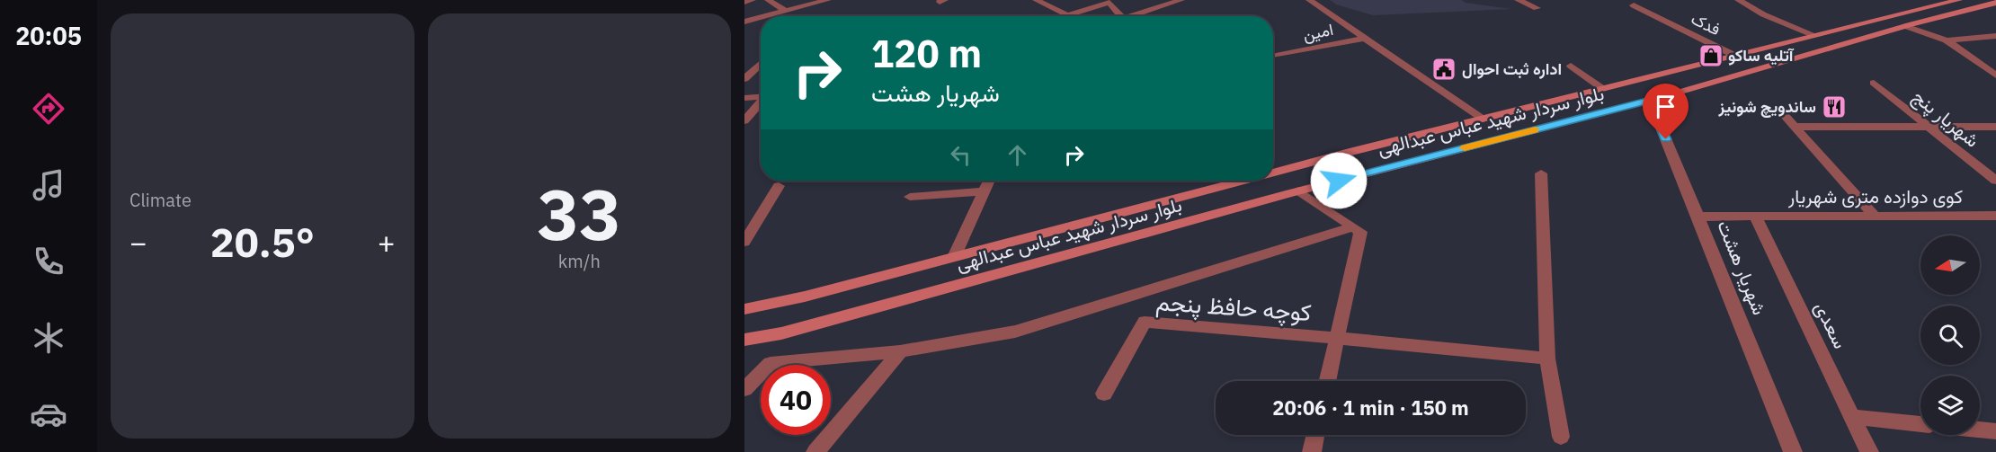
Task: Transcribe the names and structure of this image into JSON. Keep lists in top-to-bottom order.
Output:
{
  "streets": {
    "street": [
      "فدک",
      "امین",
      "شهریار پنج",
      "بلوار سردار شهید عباس عبدالهی",
      "کوی دوازده متری شهریار",
      "شهریار هشت",
      "کوچه حافظ پنجم",
      "سعدی"
    ]
  },
  "crossings": [
    ["فدک", "بلوار سردار شهید عباس عبدالهی"],
    ["بلوار سردار شهید عباس عبدالهی", "شهریار هشت"],
    ["کوی دوازده متری شهریار", "شهریار هشت"],
    ["کوی دوازده متری شهریار", "سعدی"]
  ],
  "places": {
    "shop": ["آتلیه ساکو"],
    "public building": ["اداره ثبت احوال"],
    "restaurant": ["ساندویچ شونیز"]
  },
  "north": "left",
  "page": {
    "tabs": "20:05",
    "tile": [
      "Climate",
      ["33", "km/h"]
    ],
    "turn": ["120 m", "شهریار هشت"],
    "heat": ["−", "20.5°", "+"],
    "limit": "40",
    "trip": "20:06 · 1 min · 150 m"
  }
}
